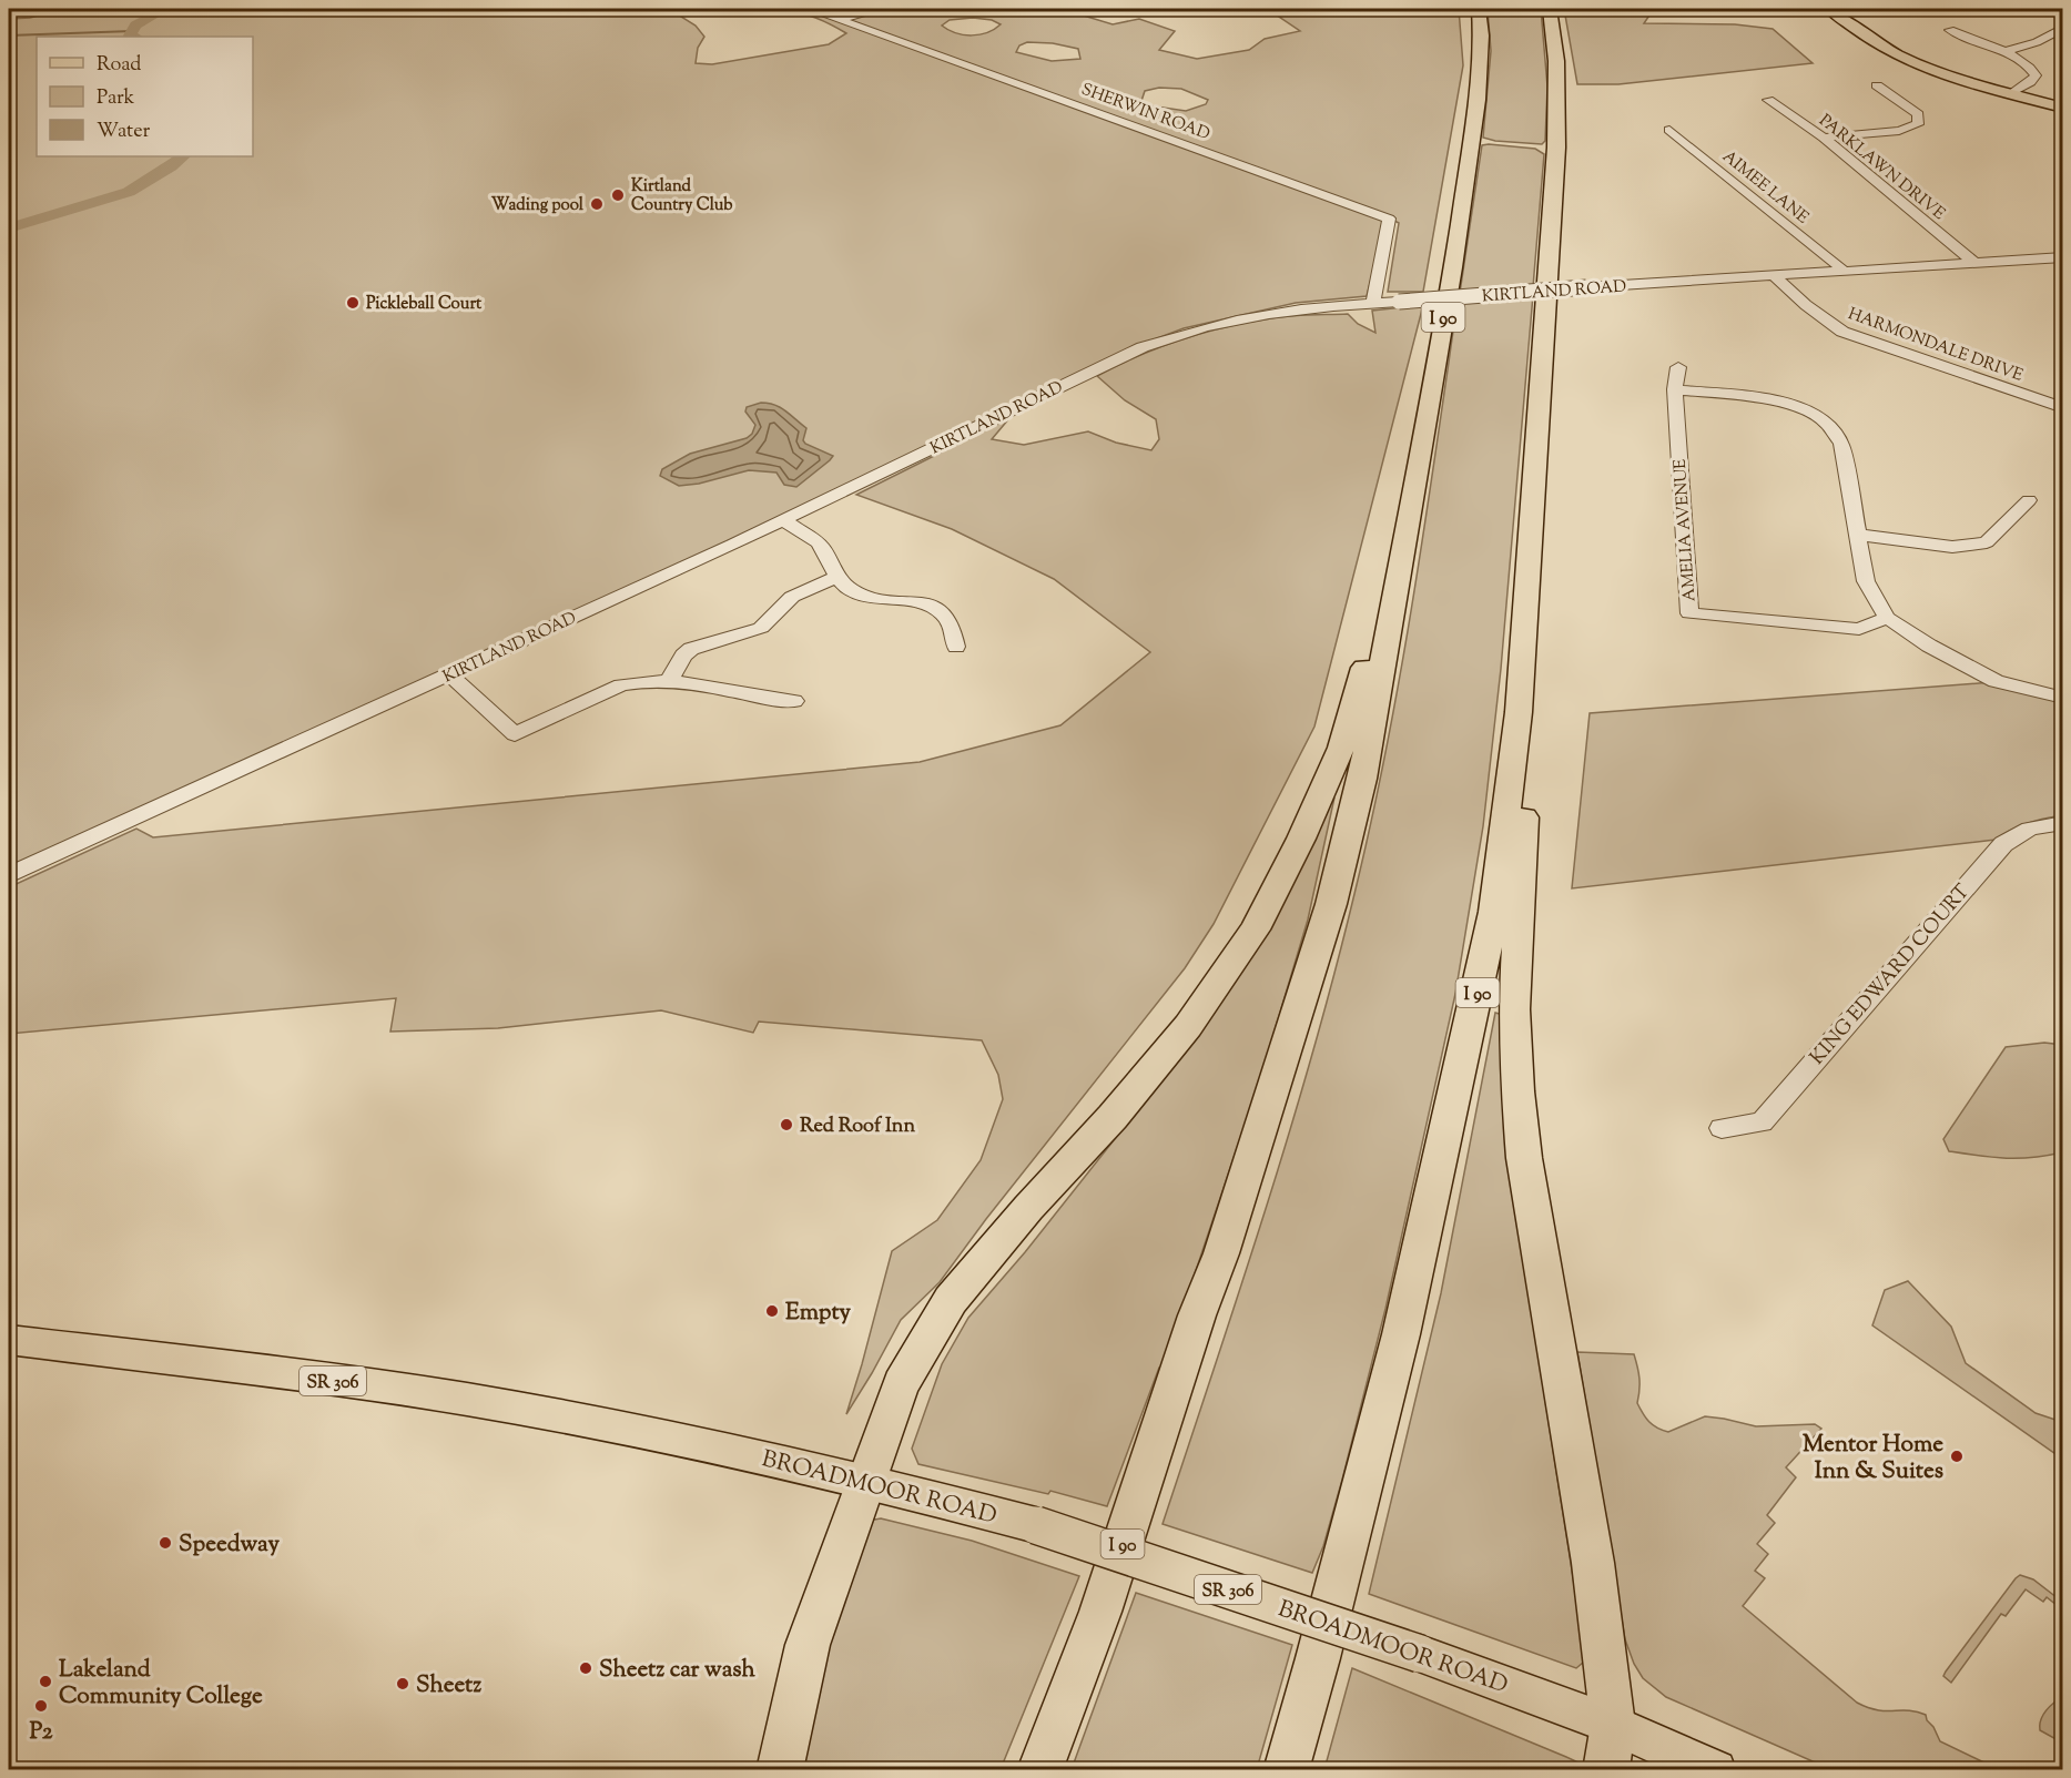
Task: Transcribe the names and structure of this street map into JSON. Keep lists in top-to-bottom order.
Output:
{
  "streets": {
    "highway": ["I 90"],
    "main road": ["SR 306", "BROADMOOR ROAD"],
    "street": [
      "SHERWIN ROAD",
      "PARKLAWN DRIVE",
      "AIMEE LANE",
      "KIRTLAND ROAD",
      "HARMONDALE DRIVE",
      "AMELIA AVENUE",
      "KING EDWARD COURT"
    ]
  },
  "crossings": [
    ["SHERWIN ROAD", "KIRTLAND ROAD"],
    ["PARKLAWN DRIVE", "KIRTLAND ROAD"],
    ["AIMEE LANE", "KIRTLAND ROAD"],
    ["KIRTLAND ROAD", "HARMONDALE DRIVE"]
  ],
  "places": [
    "Kirtland Country Club",
    "Wading pool",
    "Pickleball Court",
    "Red Roof Inn",
    "Empty",
    "Mentor Home Inn & Suites",
    "Speedway",
    "Sheetz car wash",
    "Lakeland Community College",
    "Sheetz",
    "P2"
  ],
  "legend": ["Road", "Park", "Water"]
}
